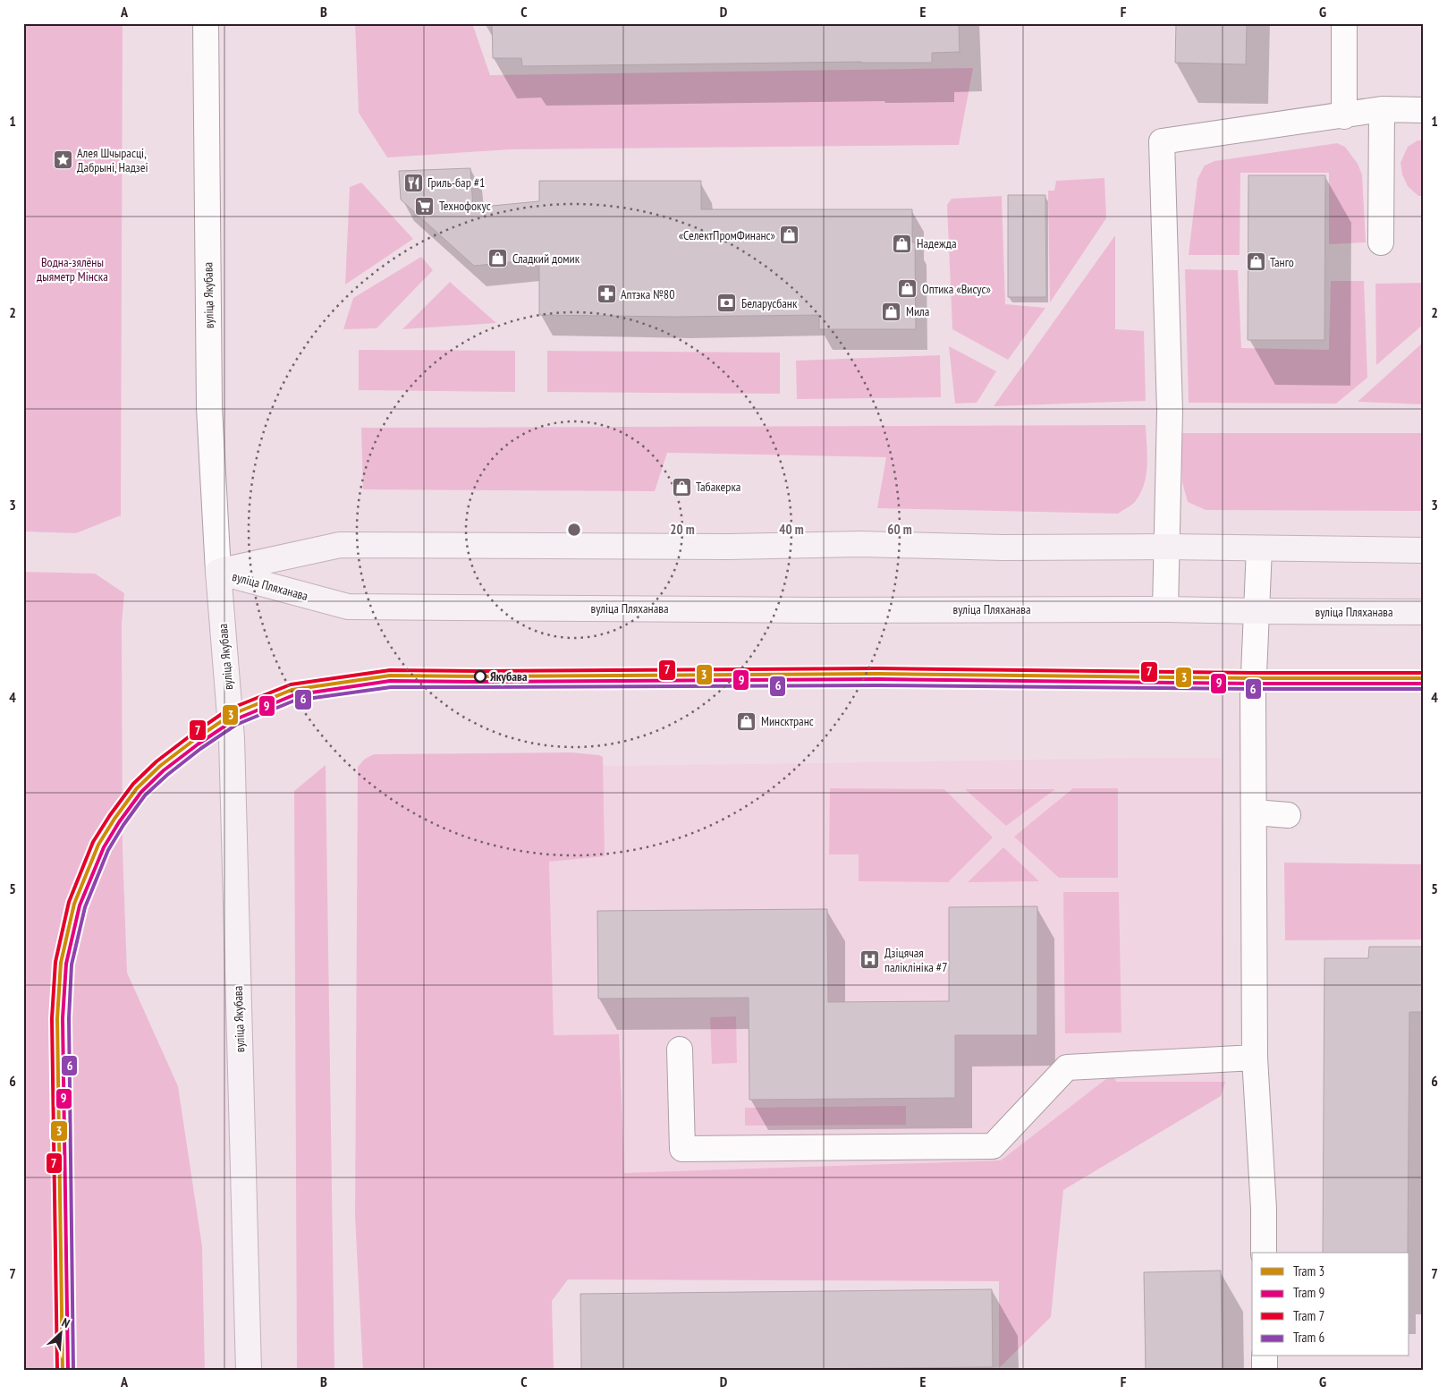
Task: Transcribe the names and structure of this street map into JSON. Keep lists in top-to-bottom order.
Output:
{
  "streets": {
    "main road": ["вуліца Якубава", "вуліца Пляханава"]
  },
  "crossings": [
    ["вуліца Якубава", "вуліца Пляханава"]
  ],
  "parks": ["Водна-зялёны дыяметр Мінска"],
  "places": {
    "place": ["Алея Шчырасці, Дабрыні, Надзеі"],
    "restaurant": ["Гриль-бар #1"],
    "supermarket": ["Технофокус"],
    "shop": [
      "«СелектПромФинанс»",
      "Надежда",
      "Сладкий домик",
      "Танго",
      "Оптика «Висус»",
      "Мила",
      "Табакерка",
      "Минсктранс"
    ],
    "pharmacy": ["Аптэка №80"],
    "bank": ["Беларусбанк"],
    "other": ["Якубава"],
    "hospital": ["Дзіцячая паліклініка #7"]
  },
  "lines": [
    "tram line 7",
    "tram line 3",
    "tram line 9",
    "tram line 6"
  ],
  "legend": [
    "Tram 3",
    "Tram 9",
    "Tram 7",
    "Tram 6"
  ],
  "north": "top right",
  "grid": {
    "columns": [
      "A",
      "B",
      "C",
      "D",
      "E",
      "F",
      "G"
    ],
    "rows": [
      "1",
      "2",
      "3",
      "4",
      "5",
      "6",
      "7"
    ]
  },
  "rings": ["20 m", "40 m", "60 m"]
}
